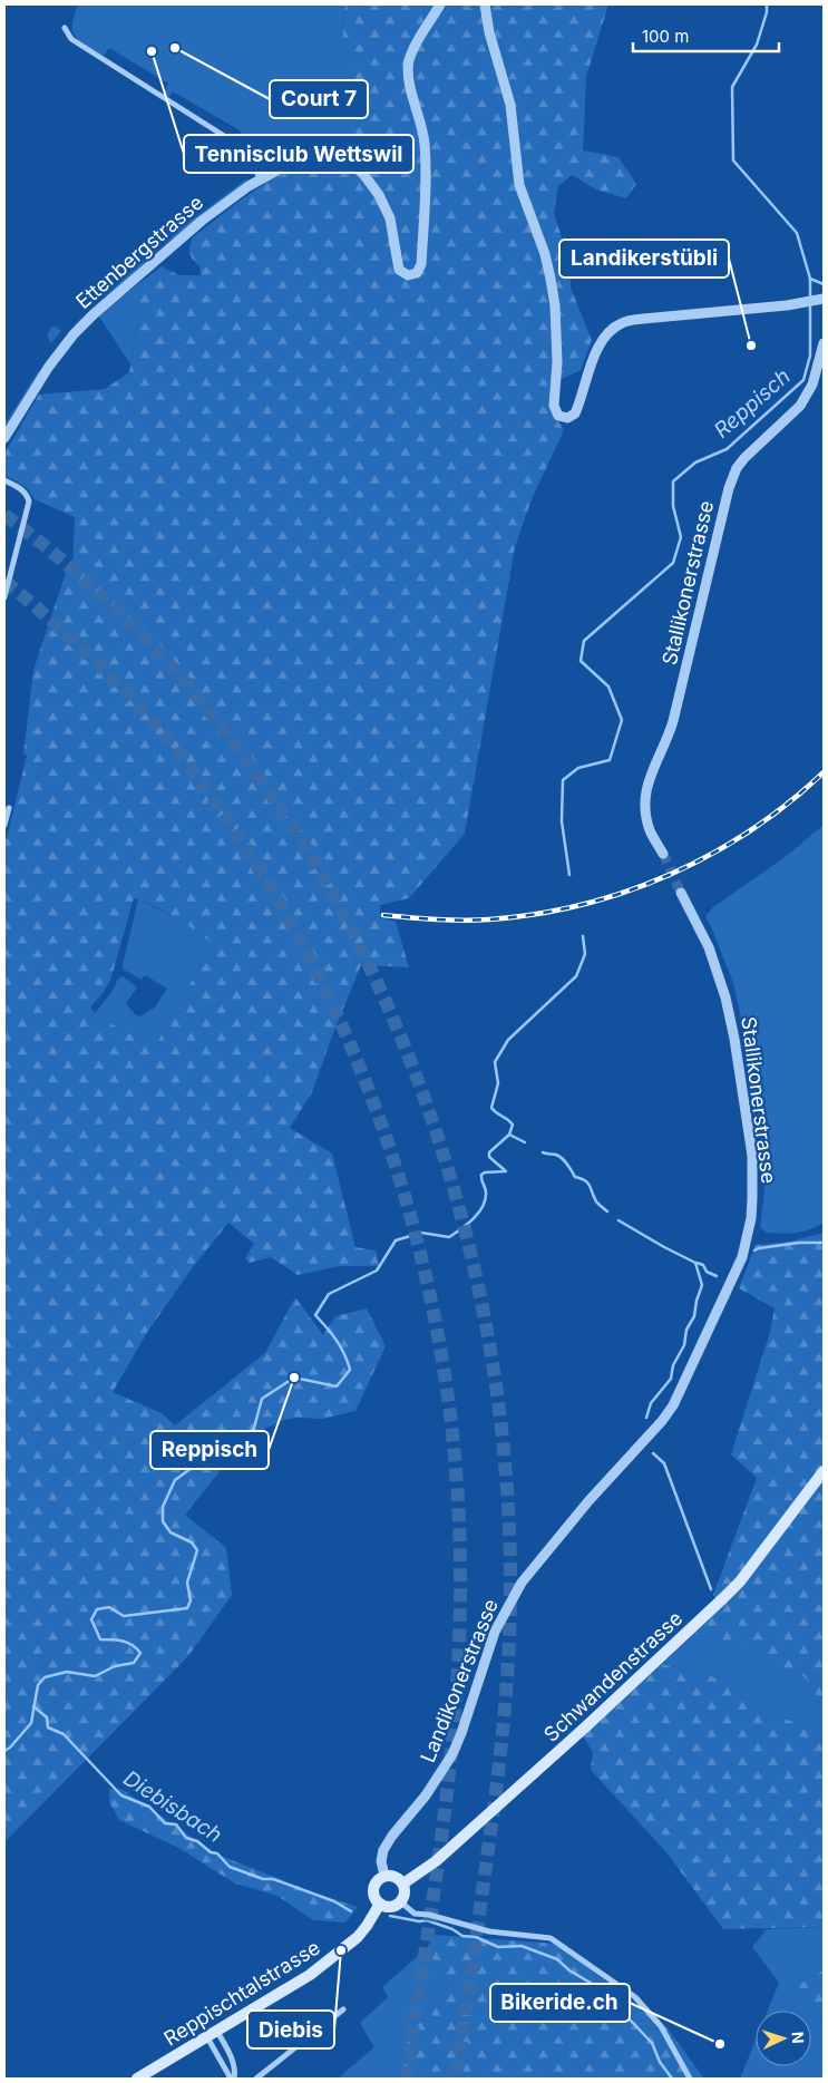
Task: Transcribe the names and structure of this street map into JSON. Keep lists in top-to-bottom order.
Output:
{
  "streets": {
    "main road": ["Schwandenstrasse", "Reppischtalstrasse"],
    "street": ["Ettenbergstrasse", "Stallikonerstrasse", "Landikonerstrasse"]
  },
  "crossings": [
    ["Stallikonerstrasse", "Landikonerstrasse"],
    ["Schwandenstrasse", "Landikonerstrasse"],
    ["Schwandenstrasse", "Reppischtalstrasse"],
    ["Landikonerstrasse", "Reppischtalstrasse"]
  ],
  "water": ["Reppisch", "Diebisbach"],
  "places": [
    "Court 7",
    "Tennisclub Wettswil",
    "Landikerstübli",
    "Reppisch",
    "Diebis",
    "Bikeride.ch"
  ],
  "scale_bar": "100 m",
  "north": "right"
}
